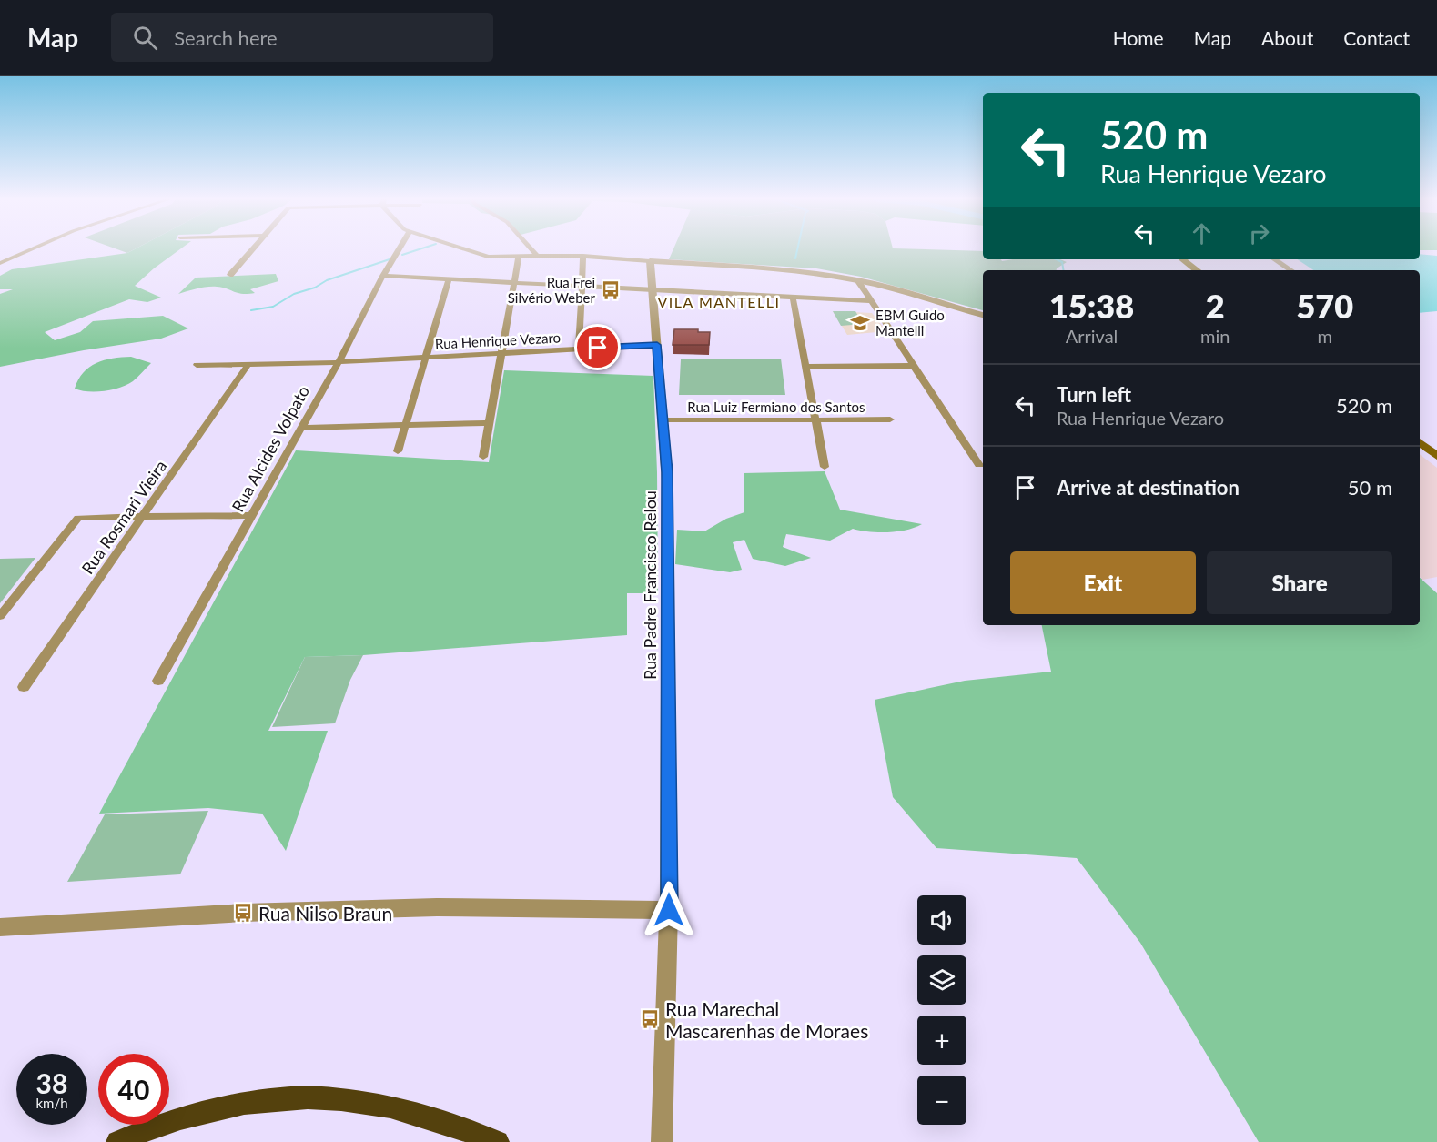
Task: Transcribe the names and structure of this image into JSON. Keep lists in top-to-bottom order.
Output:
{
  "streets": {
    "street": [
      "Rua Henrique Vezaro",
      "Rua Luiz Fermiano dos Santos",
      "Rua Alcides Volpato",
      "Rua Rosmari Vieira",
      "Rua Padre Francisco Relou"
    ]
  },
  "crossings": [
    ["Rua Henrique Vezaro", "Rua Alcides Volpato"],
    ["Rua Henrique Vezaro", "Rua Rosmari Vieira"],
    ["Rua Henrique Vezaro", "Rua Padre Francisco Relou"],
    ["Rua Luiz Fermiano dos Santos", "Rua Padre Francisco Relou"]
  ],
  "districts": ["VILA MANTELLI"],
  "places": {
    "bus stop": ["Rua Frei Silvério Weber", "Rua Nilso Braun", "Rua Marechal Mascarenhas de Moraes"],
    "school or university": ["EBM Guido Mantelli"]
  },
  "page": {
    "header": "Map",
    "search": "Search here",
    "nav": [
      "Home",
      "Map",
      "About",
      "Contact"
    ],
    "turn": ["520 m", "Rua Henrique Vezaro"],
    "eta": [
      "15:38",
      "Arrival",
      "2",
      "min",
      "570",
      "m"
    ],
    "list": [
      {
        "name": "Turn left",
        "note": "Rua Henrique Vezaro",
        "value": "520 m"
      },
      {
        "name": "Arrive at destination",
        "value": "50 m"
      }
    ],
    "buttons": ["Exit", "Share"],
    "map_buttons": ["+", "−"],
    "speed": "38 km/h",
    "limit": "40"
  }
}
